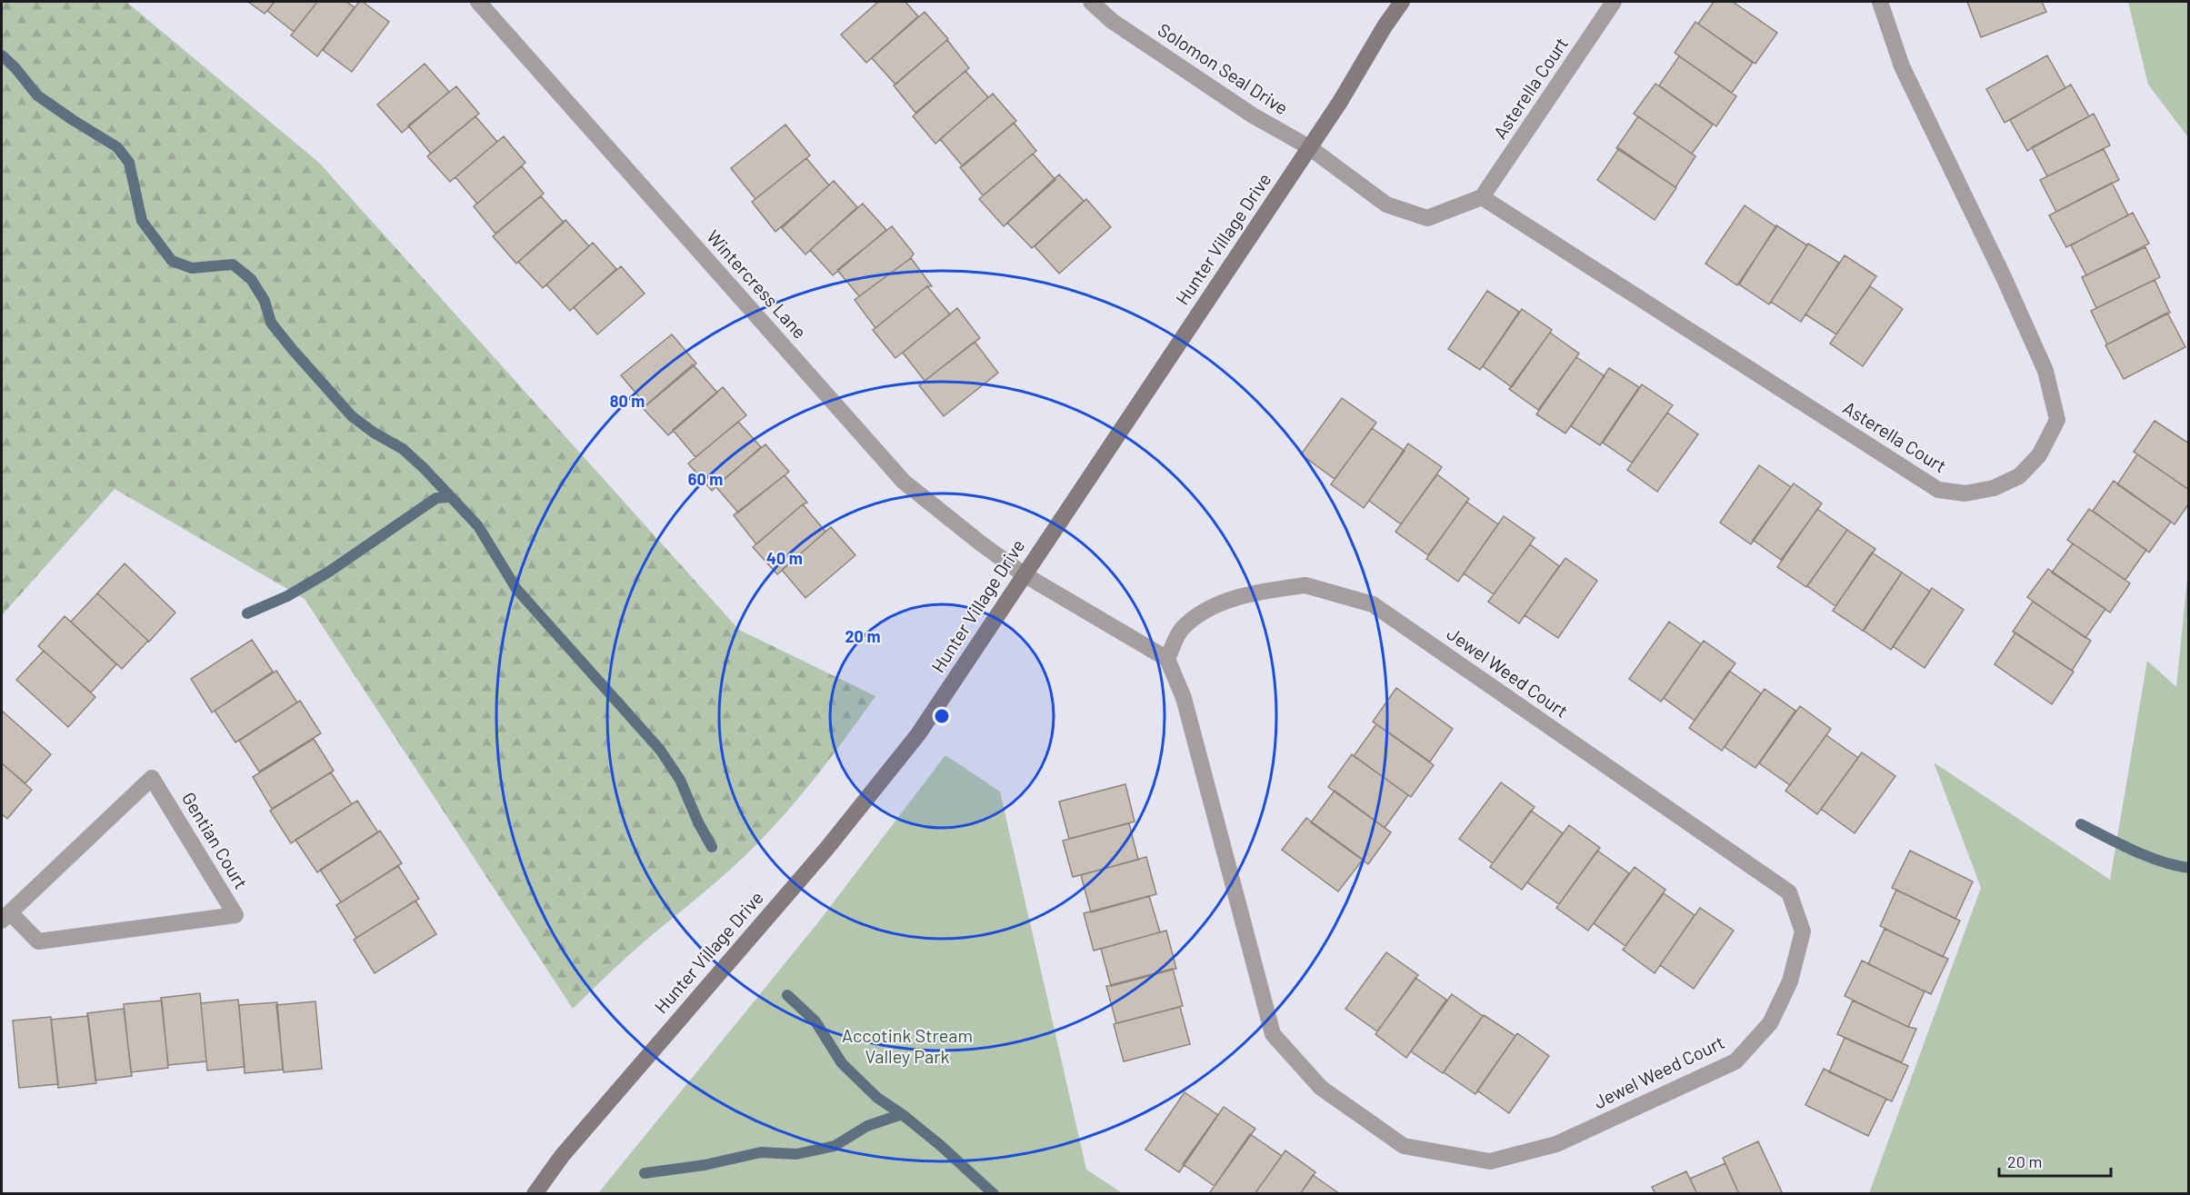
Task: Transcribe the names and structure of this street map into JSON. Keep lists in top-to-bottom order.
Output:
{
  "streets": {
    "street": [
      "Solomon Seal Drive",
      "Asterella Court",
      "Hunter Village Drive",
      "Wintercress Lane",
      "Jewel Weed Court",
      "Gentian Court"
    ]
  },
  "crossings": [
    ["Solomon Seal Drive", "Hunter Village Drive"],
    ["Hunter Village Drive", "Wintercress Lane"]
  ],
  "parks": ["Accotink Stream Valley Park"],
  "scale_bar": "20 m",
  "rings": [
    "80 m",
    "60 m",
    "40 m",
    "20 m"
  ]
}
